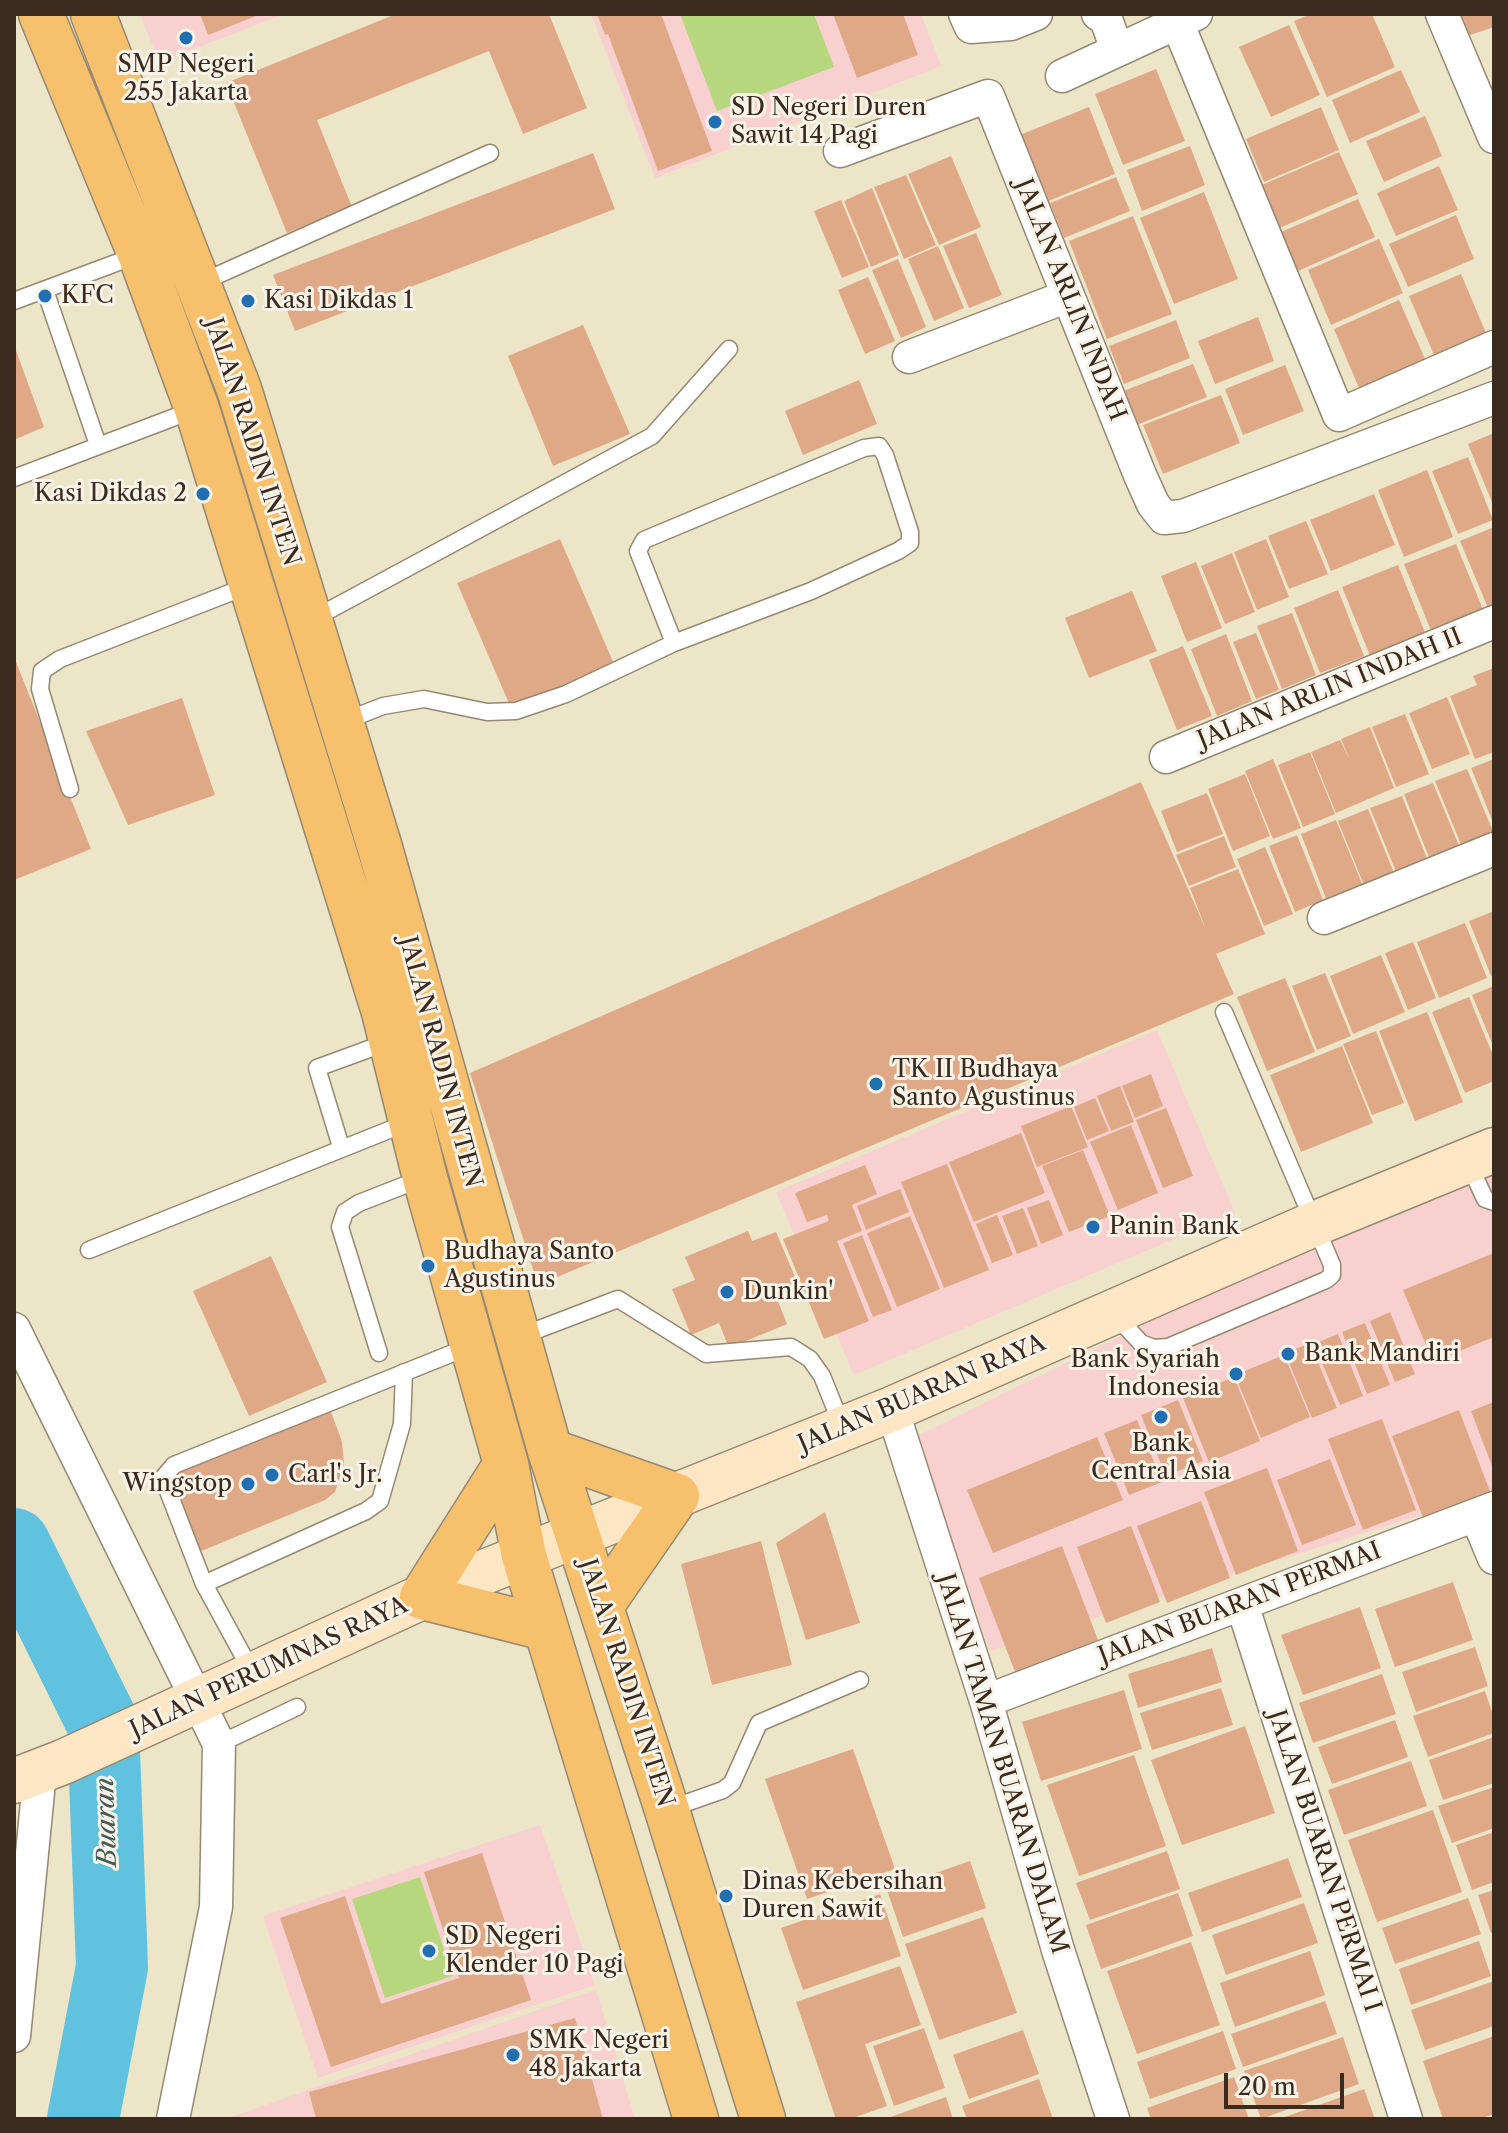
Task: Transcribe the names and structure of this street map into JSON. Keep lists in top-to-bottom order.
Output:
{
  "streets": {
    "main road": ["JALAN RADIN INTEN"],
    "street": [
      "JALAN ARLIN INDAH",
      "JALAN ARLIN INDAH II",
      "JALAN BUARAN RAYA",
      "JALAN BUARAN PERMAI",
      "JALAN PERUMNAS RAYA",
      "JALAN TAMAN BUARAN DALAM",
      "JALAN BUARAN PERMAI I"
    ]
  },
  "crossings": [
    ["JALAN RADIN INTEN", "JALAN BUARAN RAYA"],
    ["JALAN RADIN INTEN", "JALAN PERUMNAS RAYA"],
    ["JALAN BUARAN RAYA", "JALAN PERUMNAS RAYA"],
    ["JALAN BUARAN RAYA", "JALAN TAMAN BUARAN DALAM"],
    ["JALAN BUARAN PERMAI", "JALAN TAMAN BUARAN DALAM"],
    ["JALAN BUARAN PERMAI", "JALAN BUARAN PERMAI I"]
  ],
  "water": ["Buaran"],
  "places": [
    "SMP Negeri 255 Jakarta",
    "SD Negeri Duren Sawit 14 Pagi",
    "KFC",
    "Kasi Dikdas 1",
    "Kasi Dikdas 2",
    "TK II Budhaya Santo Agustinus",
    "Panin Bank",
    "Budhaya Santo Agustinus",
    "Dunkin'",
    "Bank Mandiri",
    "Bank Syariah Indonesia",
    "Bank Central Asia",
    "Carl's Jr.",
    "Wingstop",
    "Dinas Kebersihan Duren Sawit",
    "SD Negeri Klender 10 Pagi",
    "SMK Negeri 48 Jakarta"
  ],
  "scale_bar": "20 m"
}
